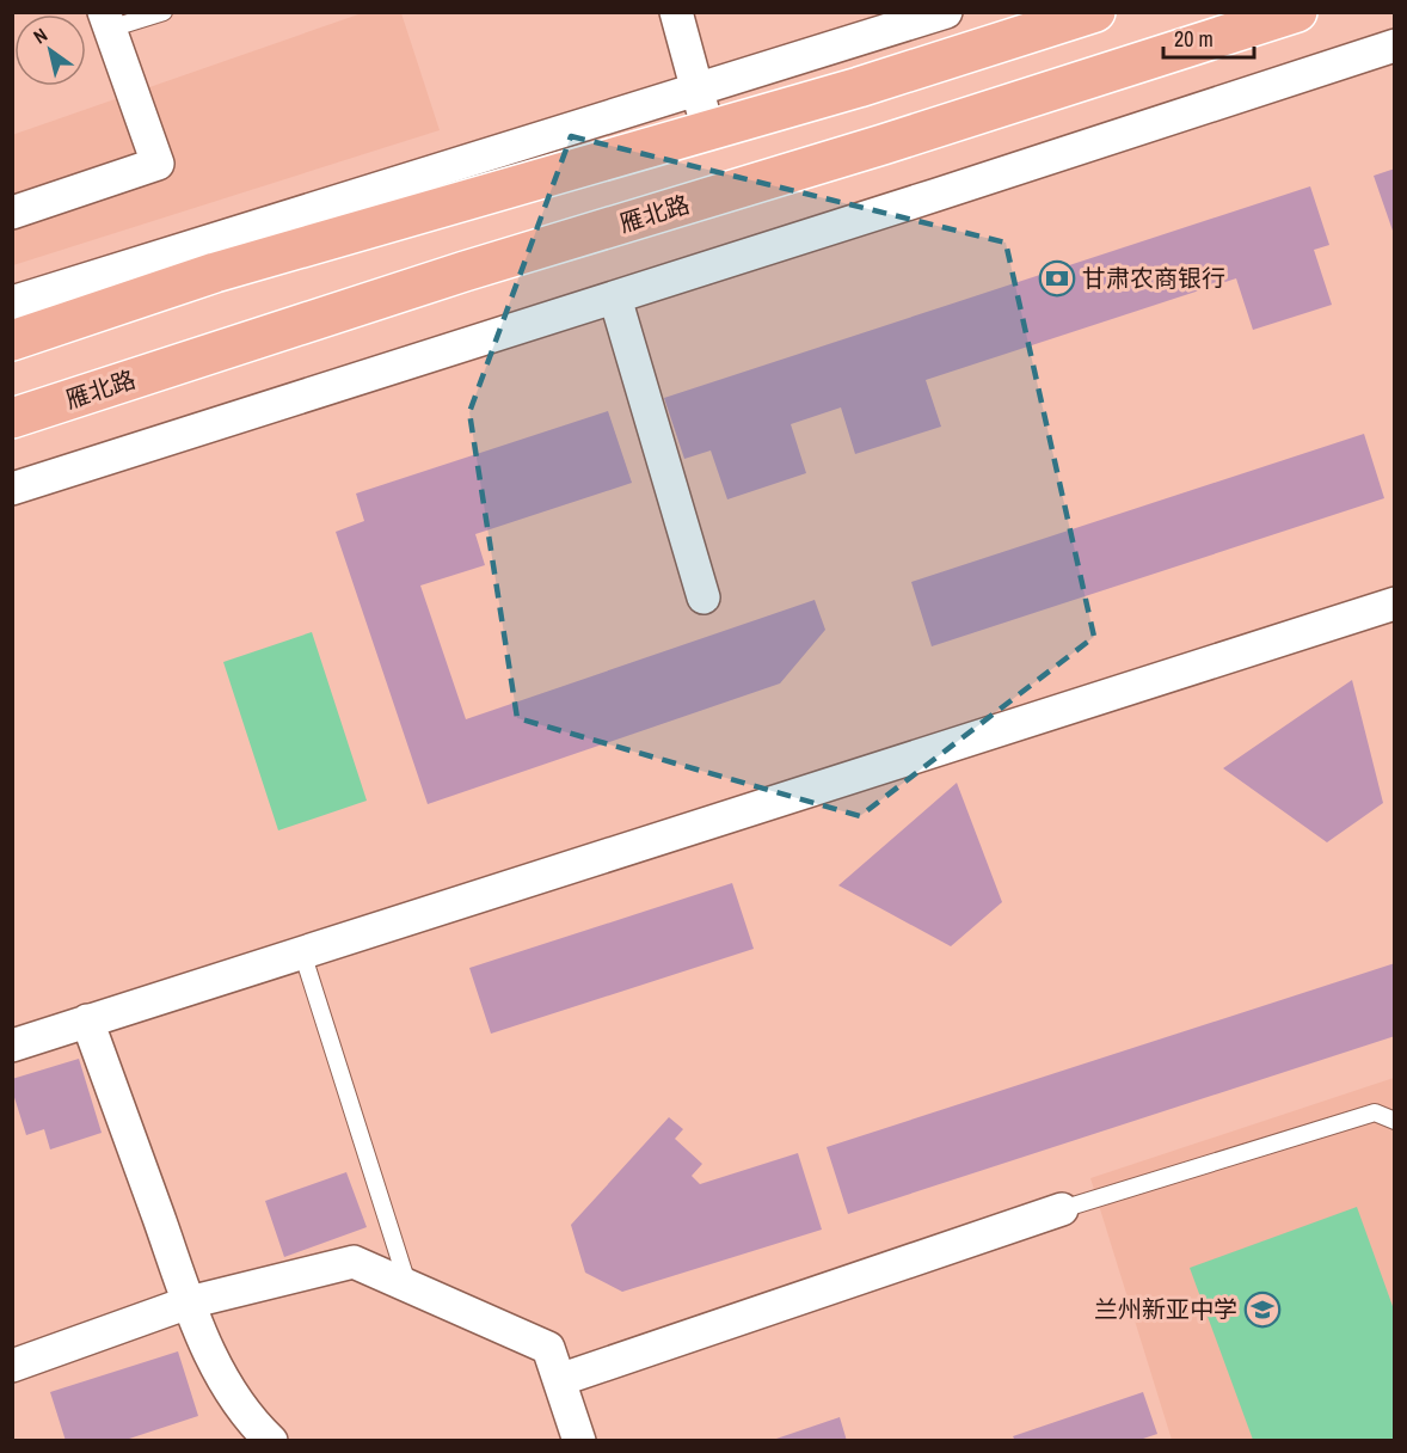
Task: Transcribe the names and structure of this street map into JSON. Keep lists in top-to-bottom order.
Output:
{
  "streets": {
    "main road": ["雁北路"]
  },
  "places": {
    "bank": ["甘肃农商银行"],
    "school or university": ["兰州新亚中学"]
  },
  "scale_bar": "20 m",
  "north": "top left"
}
